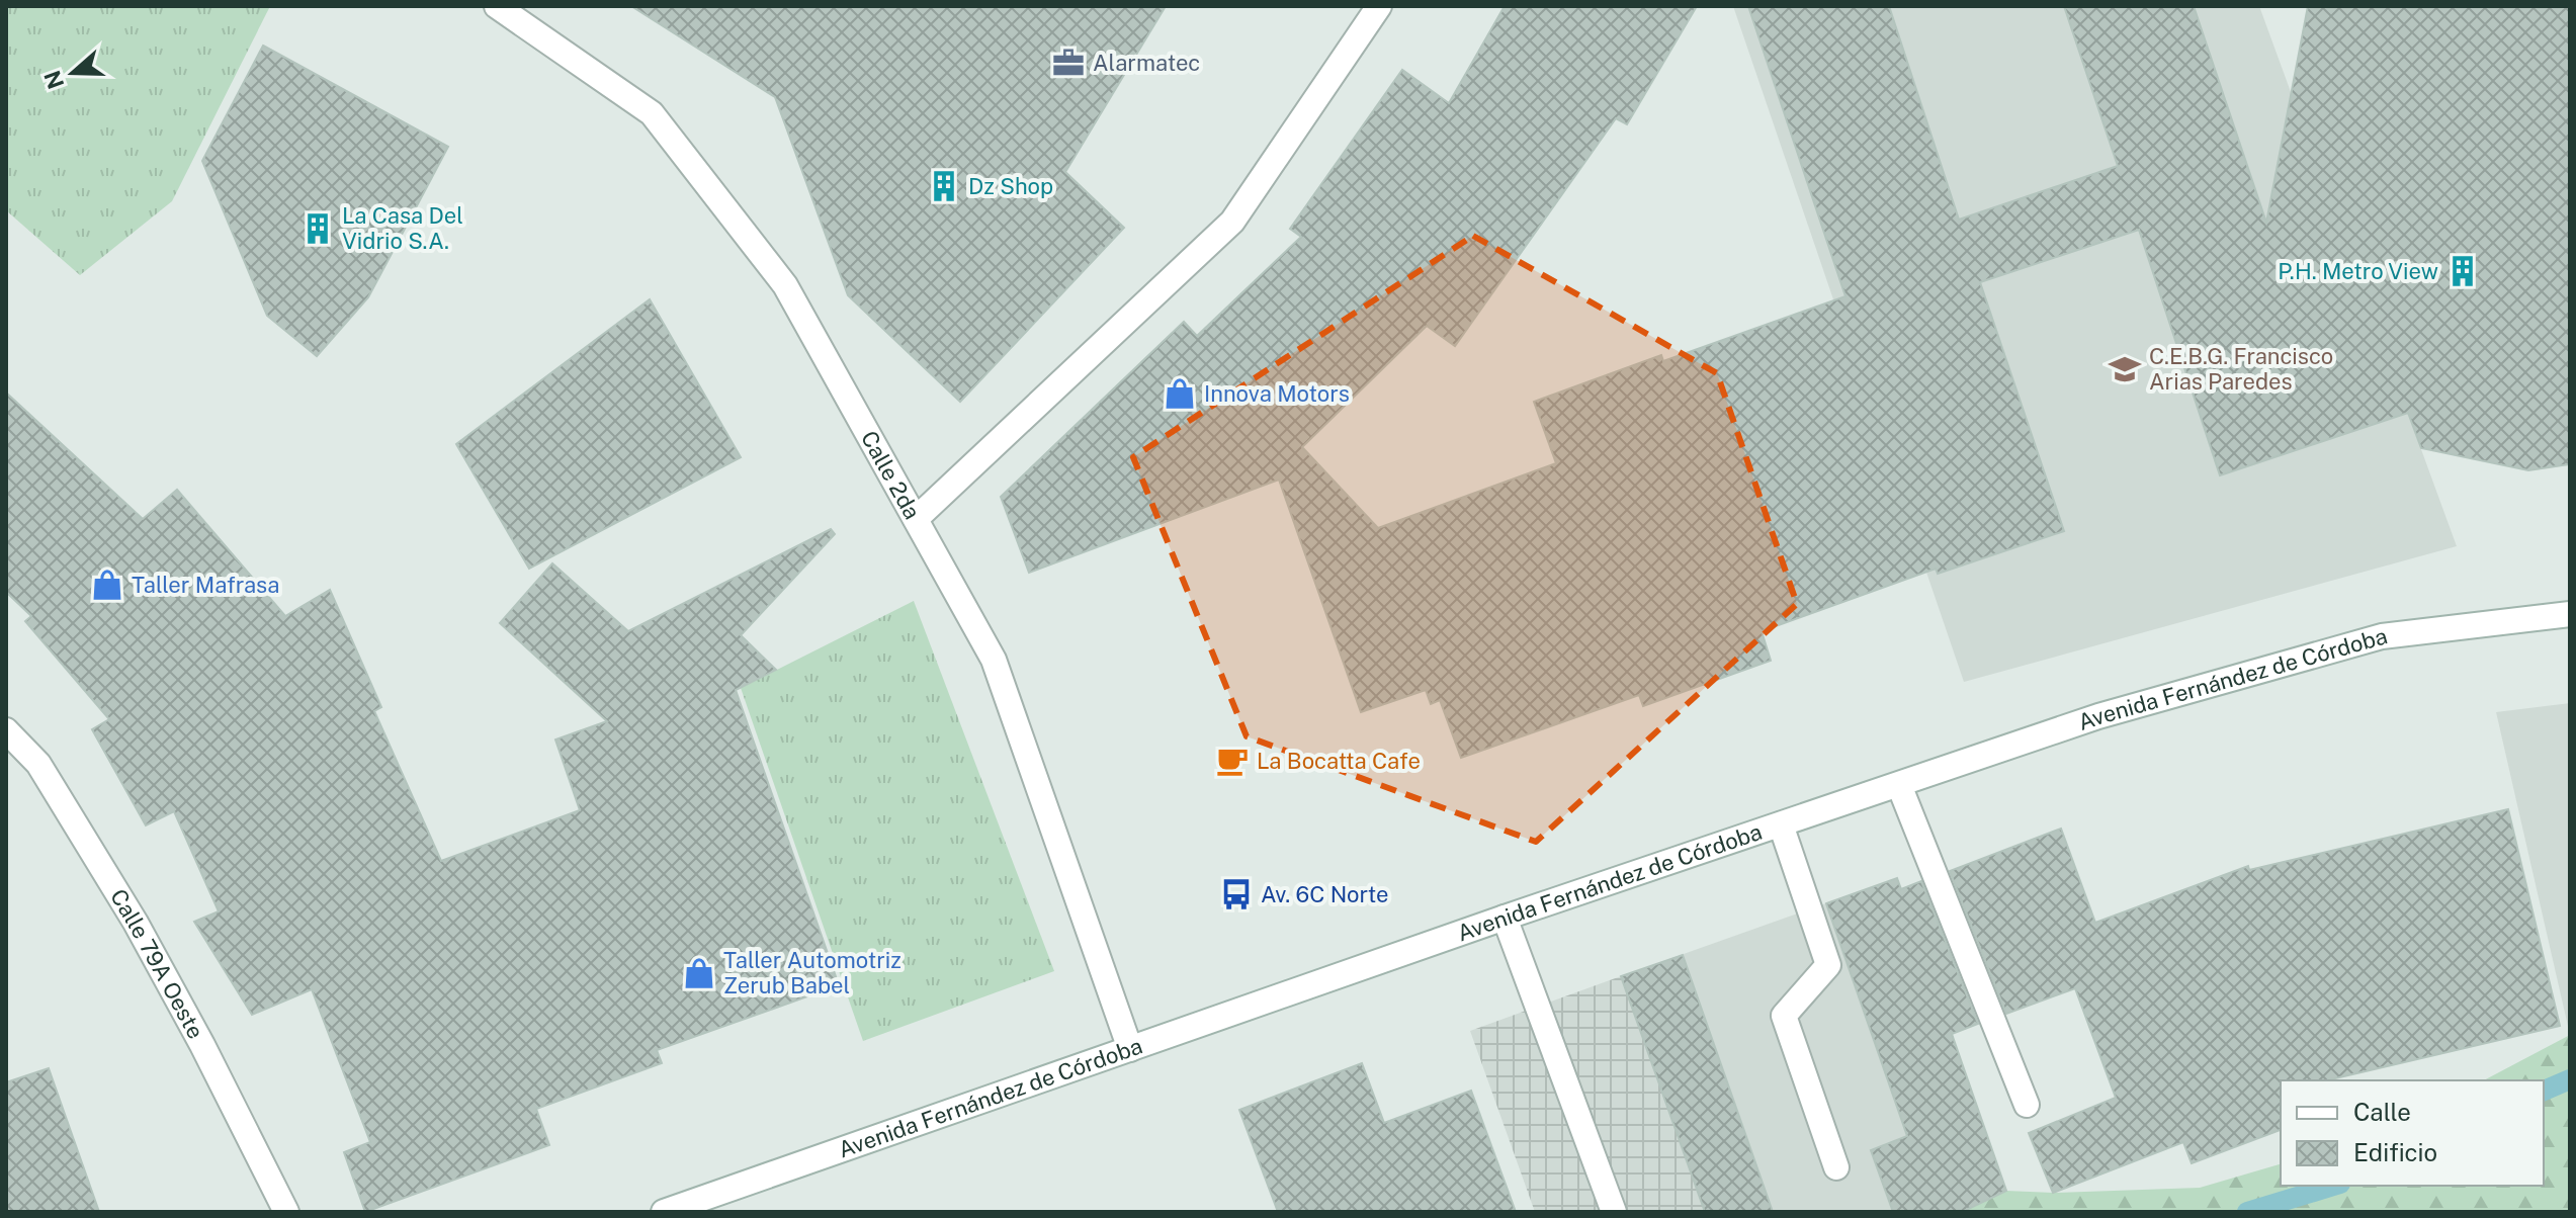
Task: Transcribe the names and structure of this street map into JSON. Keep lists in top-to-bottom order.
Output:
{
  "streets": {
    "street": ["Calle 2da", "Avenida Fernández de Córdoba", "Calle 79A Oeste"]
  },
  "crossings": [
    ["Calle 2da", "Avenida Fernández de Córdoba"]
  ],
  "places": {
    "office": ["Alarmatec"],
    "building": ["Dz Shop", "La Casa Del Vidrio S.A.", "P.H. Metro View"],
    "school or university": ["C.E.B.G. Francisco Arias Paredes"],
    "shop": ["Innova Motors", "Taller Mafrasa", "Taller Automotriz Zerub Babel"],
    "cafe": ["La Bocatta Cafe"],
    "bus stop": ["Av. 6C Norte"]
  },
  "legend": ["Calle", "Edificio"],
  "north": "left"
}
